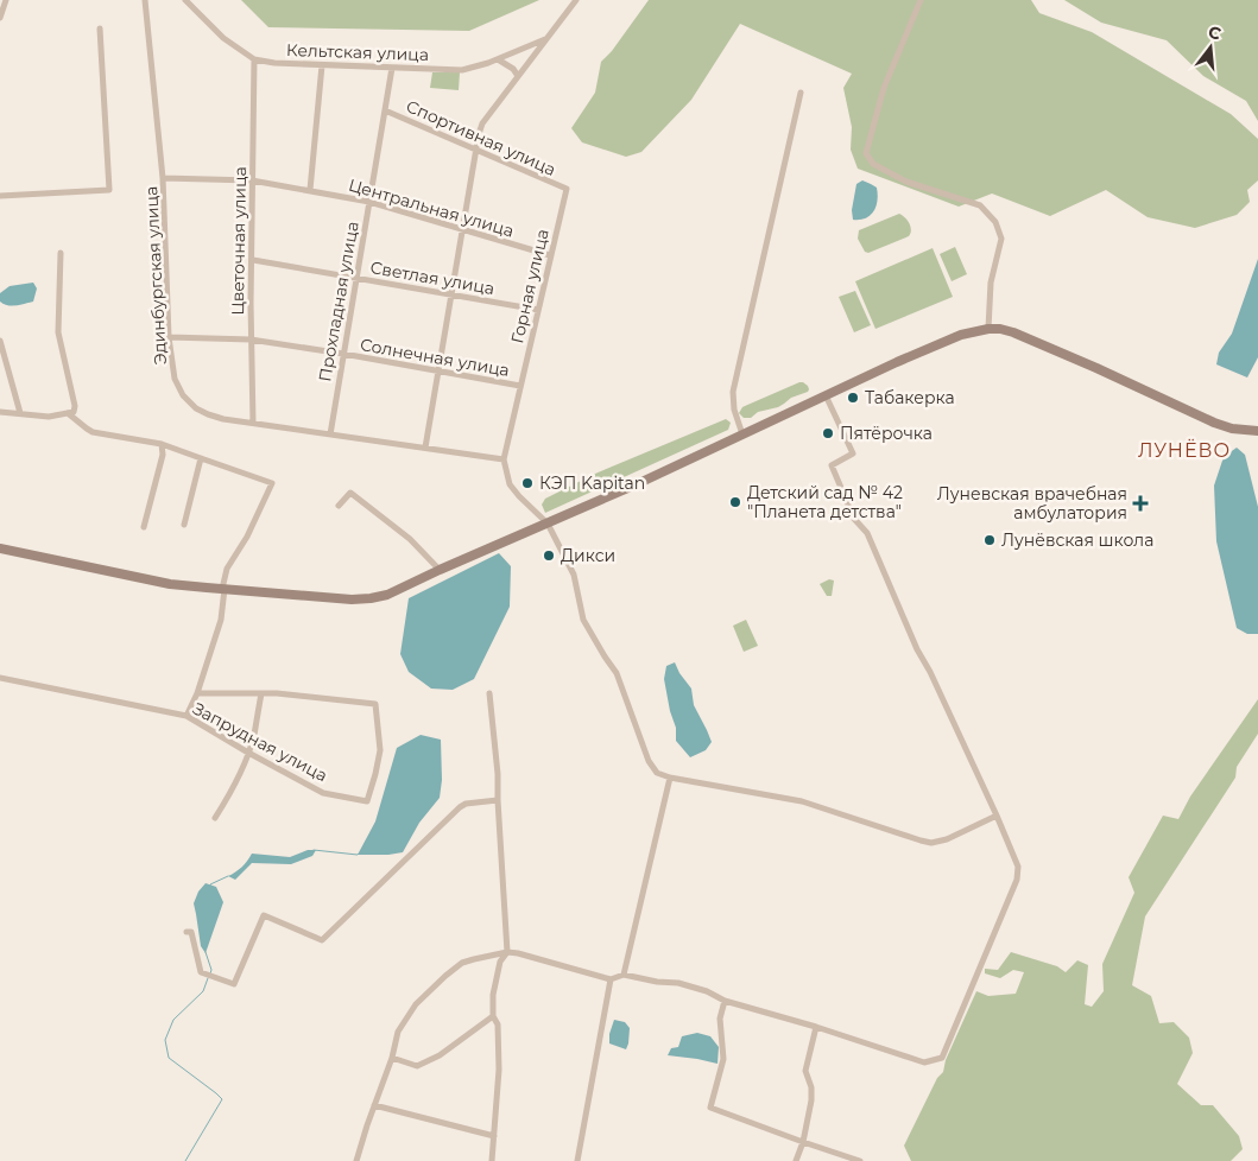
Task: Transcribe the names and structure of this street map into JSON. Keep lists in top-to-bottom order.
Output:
{
  "streets": {
    "street": [
      "Кельтская улица",
      "Спортивная улица",
      "Центральная улица",
      "Цветочная улица",
      "Эдинбургская улица",
      "Светлая улица",
      "Горная улица",
      "Прохладная улица",
      "Солнечная улица",
      "Запрудная улица"
    ]
  },
  "crossings": [
    ["Кельтская улица", "Цветочная улица"],
    ["Кельтская улица", "Прохладная улица"],
    ["Спортивная улица", "Горная улица"],
    ["Спортивная улица", "Прохладная улица"],
    ["Центральная улица", "Цветочная улица"],
    ["Центральная улица", "Эдинбургская улица"],
    ["Центральная улица", "Горная улица"],
    ["Центральная улица", "Прохладная улица"],
    ["Цветочная улица", "Эдинбургская улица"],
    ["Цветочная улица", "Светлая улица"],
    ["Цветочная улица", "Солнечная улица"],
    ["Эдинбургская улица", "Горная улица"],
    ["Эдинбургская улица", "Прохладная улица"],
    ["Эдинбургская улица", "Солнечная улица"],
    ["Светлая улица", "Горная улица"],
    ["Светлая улица", "Прохладная улица"],
    ["Горная улица", "Солнечная улица"],
    ["Прохладная улица", "Солнечная улица"]
  ],
  "districts": ["ЛУНЁВО"],
  "places": {
    "other": [
      "Табакерка",
      "Пятёрочка",
      "КЭП Kapitan",
      "Детский сад № 42 \"Планета детства\"",
      "Лунёвская школа",
      "Дикси"
    ],
    "health": ["Луневская врачебная амбулатория"]
  },
  "north": "top"
}
